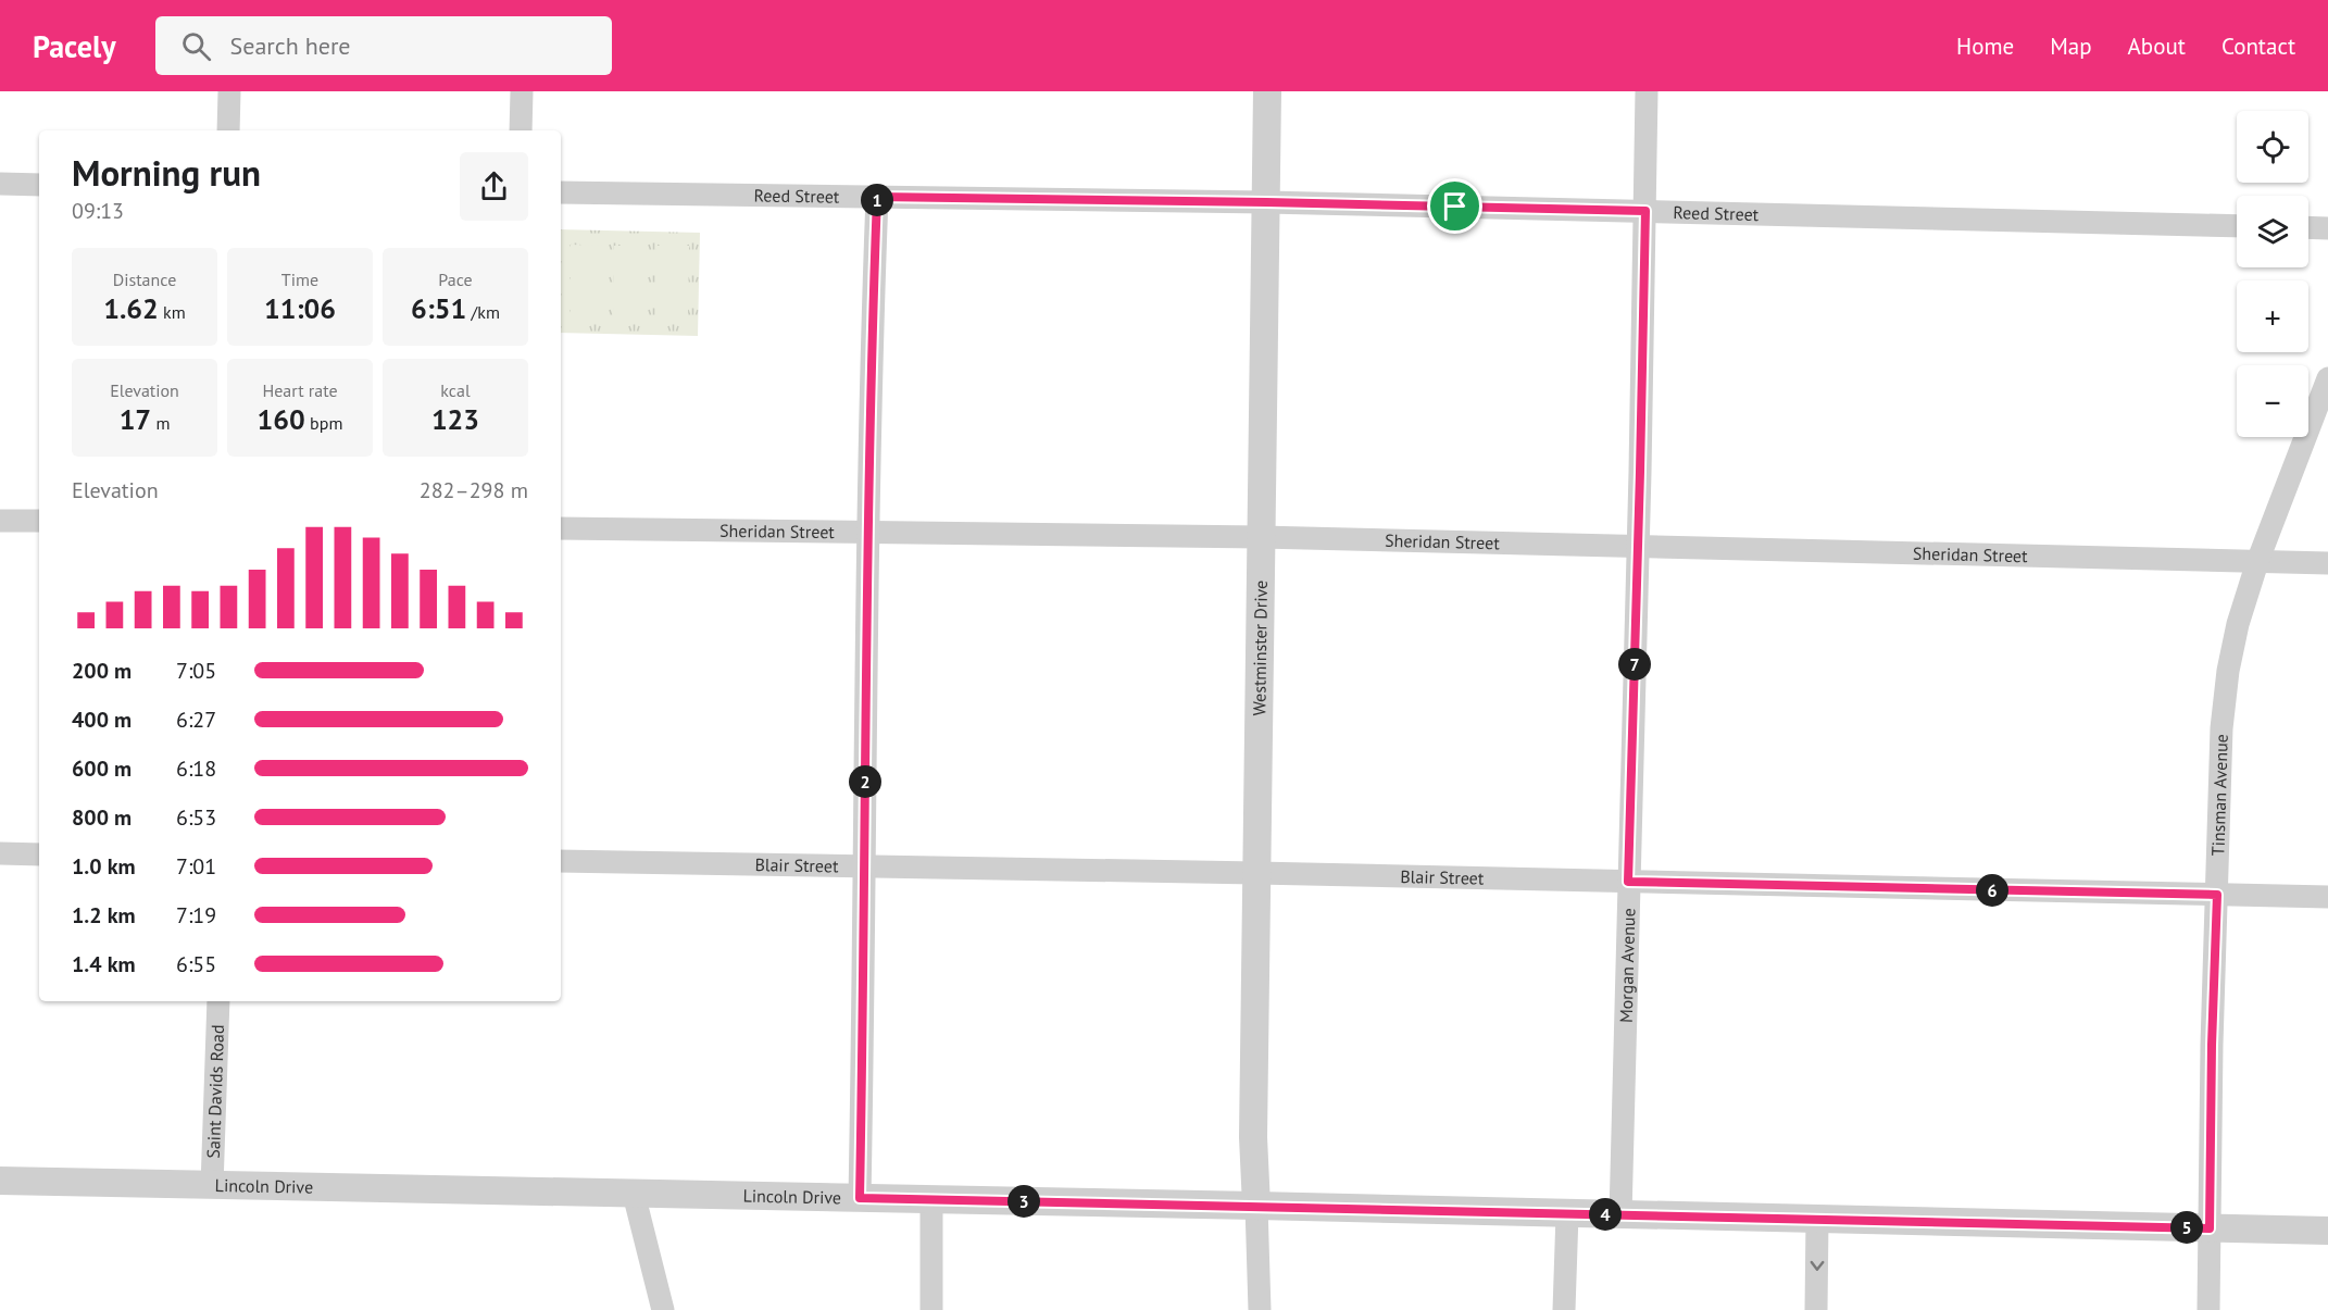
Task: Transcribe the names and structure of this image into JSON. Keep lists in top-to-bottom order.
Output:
{
  "streets": {
    "street": [
      "Reed Street",
      "Sheridan Street",
      "Westminster Drive",
      "Tinsman Avenue",
      "Blair Street",
      "Morgan Avenue",
      "Saint Davids Road",
      "Lincoln Drive"
    ]
  },
  "crossings": [
    ["Reed Street", "Westminster Drive"],
    ["Reed Street", "Morgan Avenue"],
    ["Sheridan Street", "Westminster Drive"],
    ["Sheridan Street", "Tinsman Avenue"],
    ["Sheridan Street", "Morgan Avenue"],
    ["Westminster Drive", "Blair Street"],
    ["Westminster Drive", "Lincoln Drive"],
    ["Tinsman Avenue", "Blair Street"],
    ["Tinsman Avenue", "Lincoln Drive"],
    ["Blair Street", "Morgan Avenue"],
    ["Morgan Avenue", "Lincoln Drive"],
    ["Saint Davids Road", "Lincoln Drive"]
  ],
  "page": {
    "header": "Pacely",
    "search": "Search here",
    "nav": [
      "Home",
      "Map",
      "About",
      "Contact"
    ],
    "map_buttons": ["+", "−"],
    "heading": ["Morning run", "09:13"],
    "pins": [
      "1",
      "7",
      "2",
      "6",
      "3",
      "4",
      "5"
    ],
    "stats": [
      ["Distance", "1.62 km"],
      ["Time", "11:06"],
      ["Pace", "6:51 /km"],
      ["Elevation", "17 m"],
      ["Heart rate", "160 bpm"],
      ["kcal", "123"]
    ],
    "chart": ["Elevation", "282–298 m"],
    "list": [
      {
        "name": "200 m",
        "note": "7:05"
      },
      {
        "name": "400 m",
        "note": "6:27"
      },
      {
        "name": "600 m",
        "note": "6:18"
      },
      {
        "name": "800 m",
        "note": "6:53"
      },
      {
        "name": "1.0 km",
        "note": "7:01"
      },
      {
        "name": "1.2 km",
        "note": "7:19"
      },
      {
        "name": "1.4 km",
        "note": "6:55"
      }
    ]
  }
}
